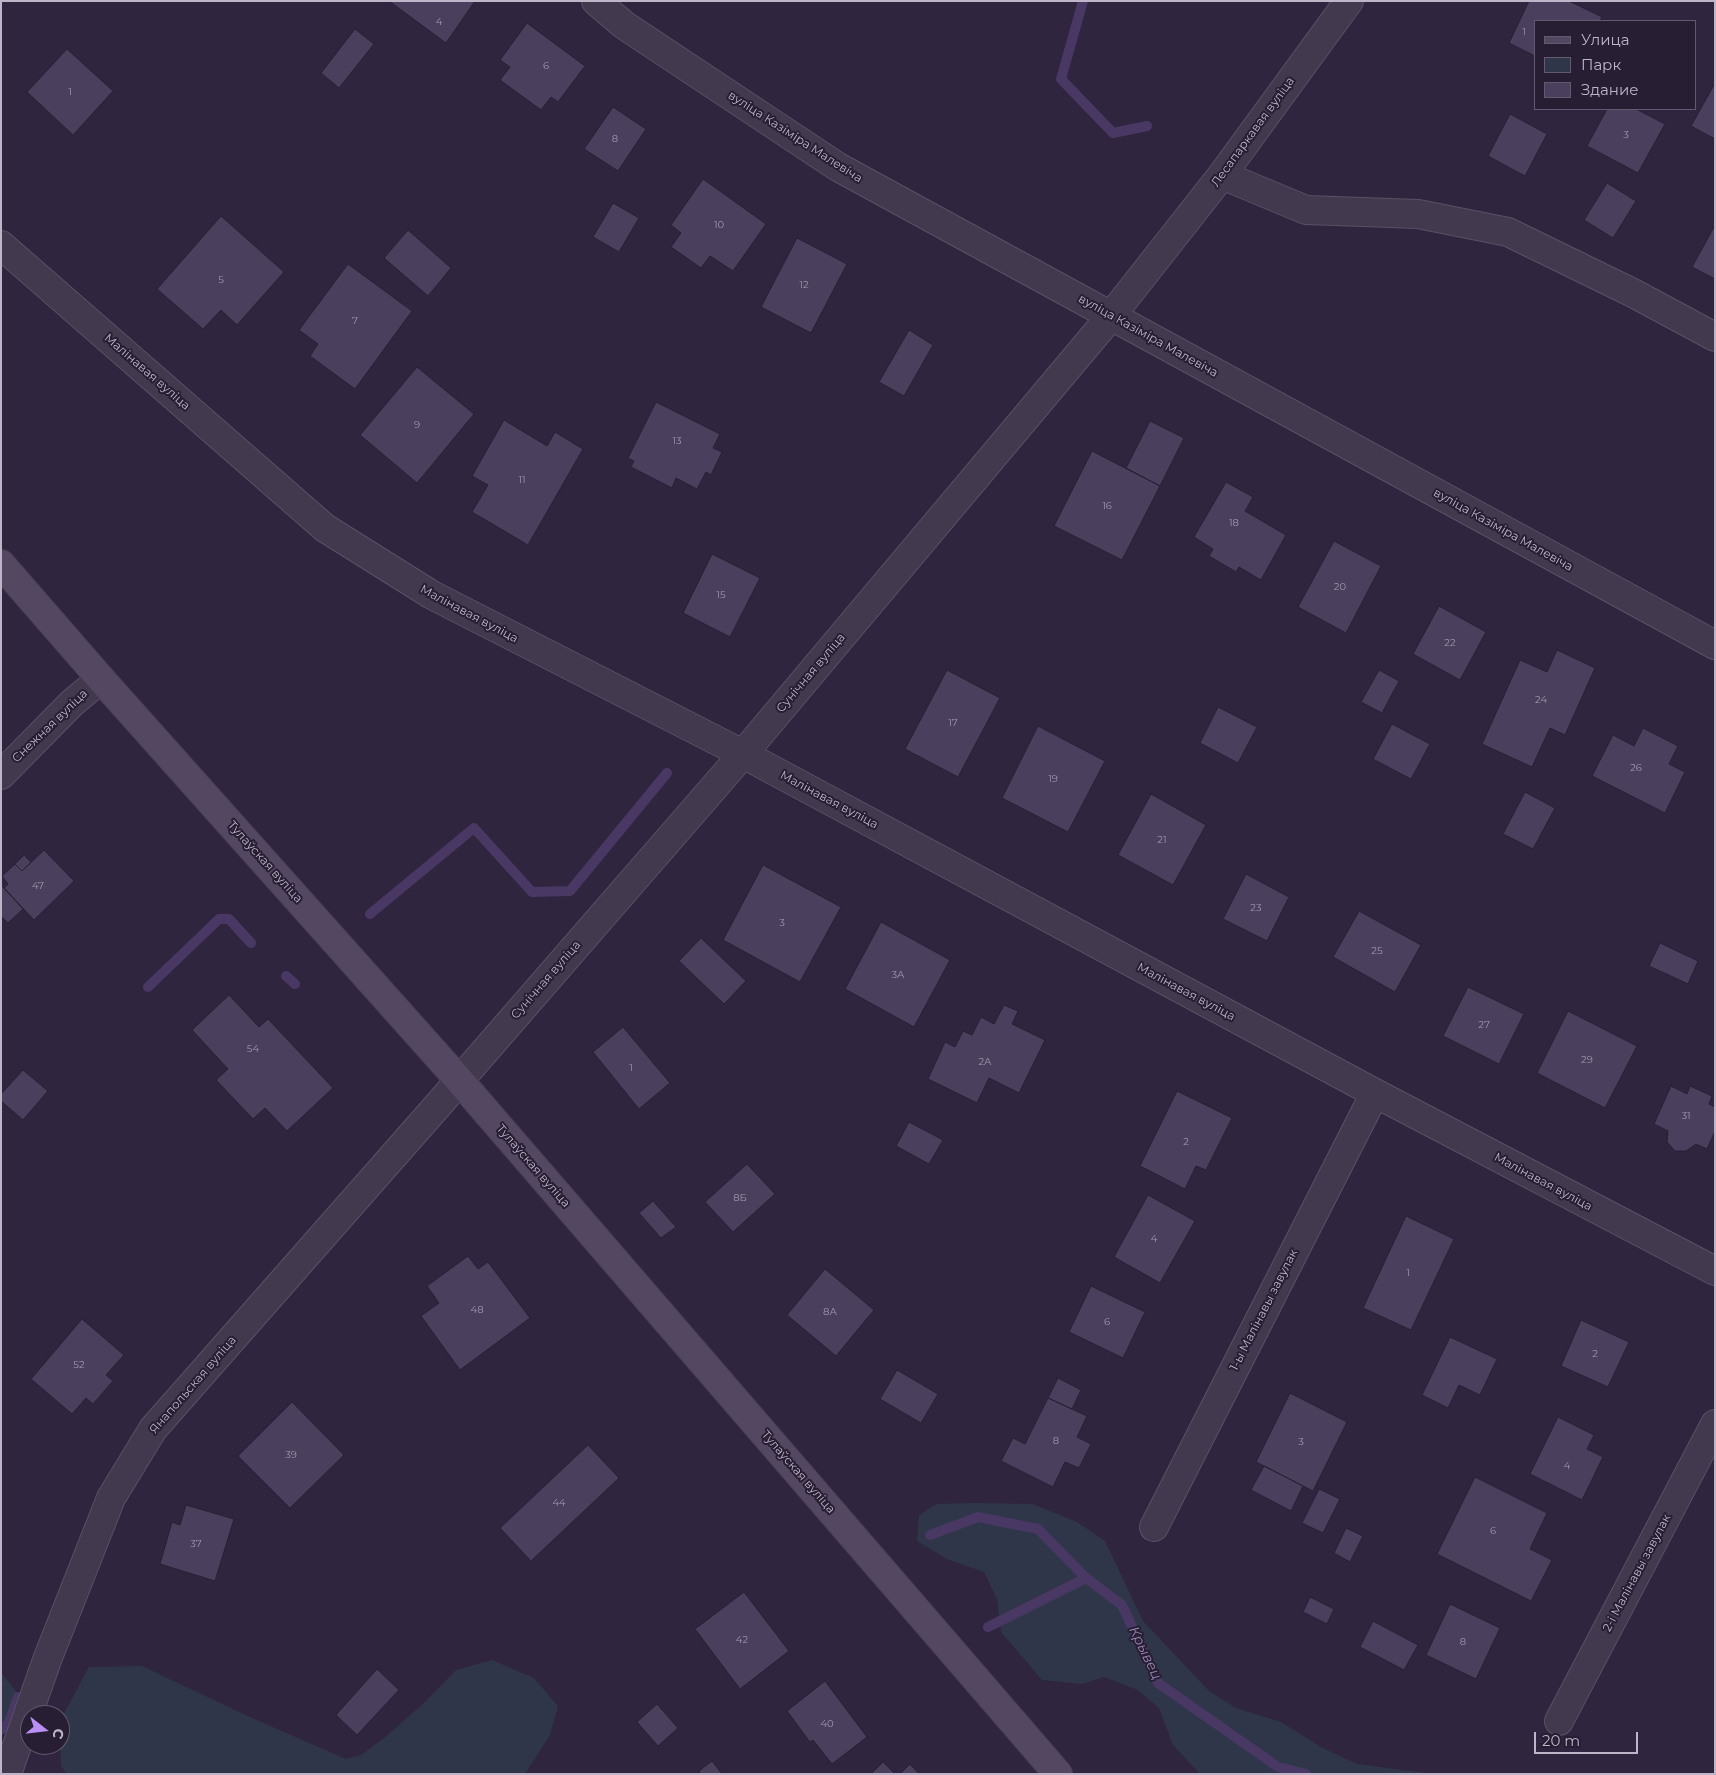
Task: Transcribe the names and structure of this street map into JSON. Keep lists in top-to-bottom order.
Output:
{
  "streets": {
    "main road": ["Тулаўская вуліца"],
    "street": [
      "Лесапаркавая вуліца",
      "вуліца Казіміра Малевіча",
      "Малінавая вуліца",
      "Сунічная вуліца",
      "Снежная вуліца",
      "1-ы Малінавы завулак",
      "Янапольская вуліца",
      "2-і Малінавы завулак"
    ]
  },
  "crossings": [
    ["Лесапаркавая вуліца", "Сунічная вуліца"],
    ["вуліца Казіміра Малевіча", "Сунічная вуліца"],
    ["Малінавая вуліца", "Сунічная вуліца"],
    ["Малінавая вуліца", "1-ы Малінавы завулак"],
    ["Сунічная вуліца", "Тулаўская вуліца"],
    ["Сунічная вуліца", "Янапольская вуліца"],
    ["Снежная вуліца", "Тулаўская вуліца"],
    ["Тулаўская вуліца", "Янапольская вуліца"]
  ],
  "water": ["Крывец"],
  "house_numbers": [
    "4",
    "1",
    "6",
    "1",
    "3",
    "8",
    "10",
    "5",
    "12",
    "7",
    "9",
    "13",
    "11",
    "16",
    "18",
    "20",
    "15",
    "22",
    "24",
    "17",
    "26",
    "19",
    "21",
    "47",
    "23",
    "3",
    "25",
    "3А",
    "27",
    "54",
    "29",
    "2А",
    "1",
    "31",
    "2",
    "8Б",
    "4",
    "1",
    "48",
    "8А",
    "6",
    "2",
    "52",
    "8",
    "3",
    "39",
    "4",
    "44",
    "6",
    "37",
    "42",
    "8",
    "40"
  ],
  "legend": ["Улица", "Парк", "Здание"],
  "scale_bar": "20 m",
  "north": "right"
}
